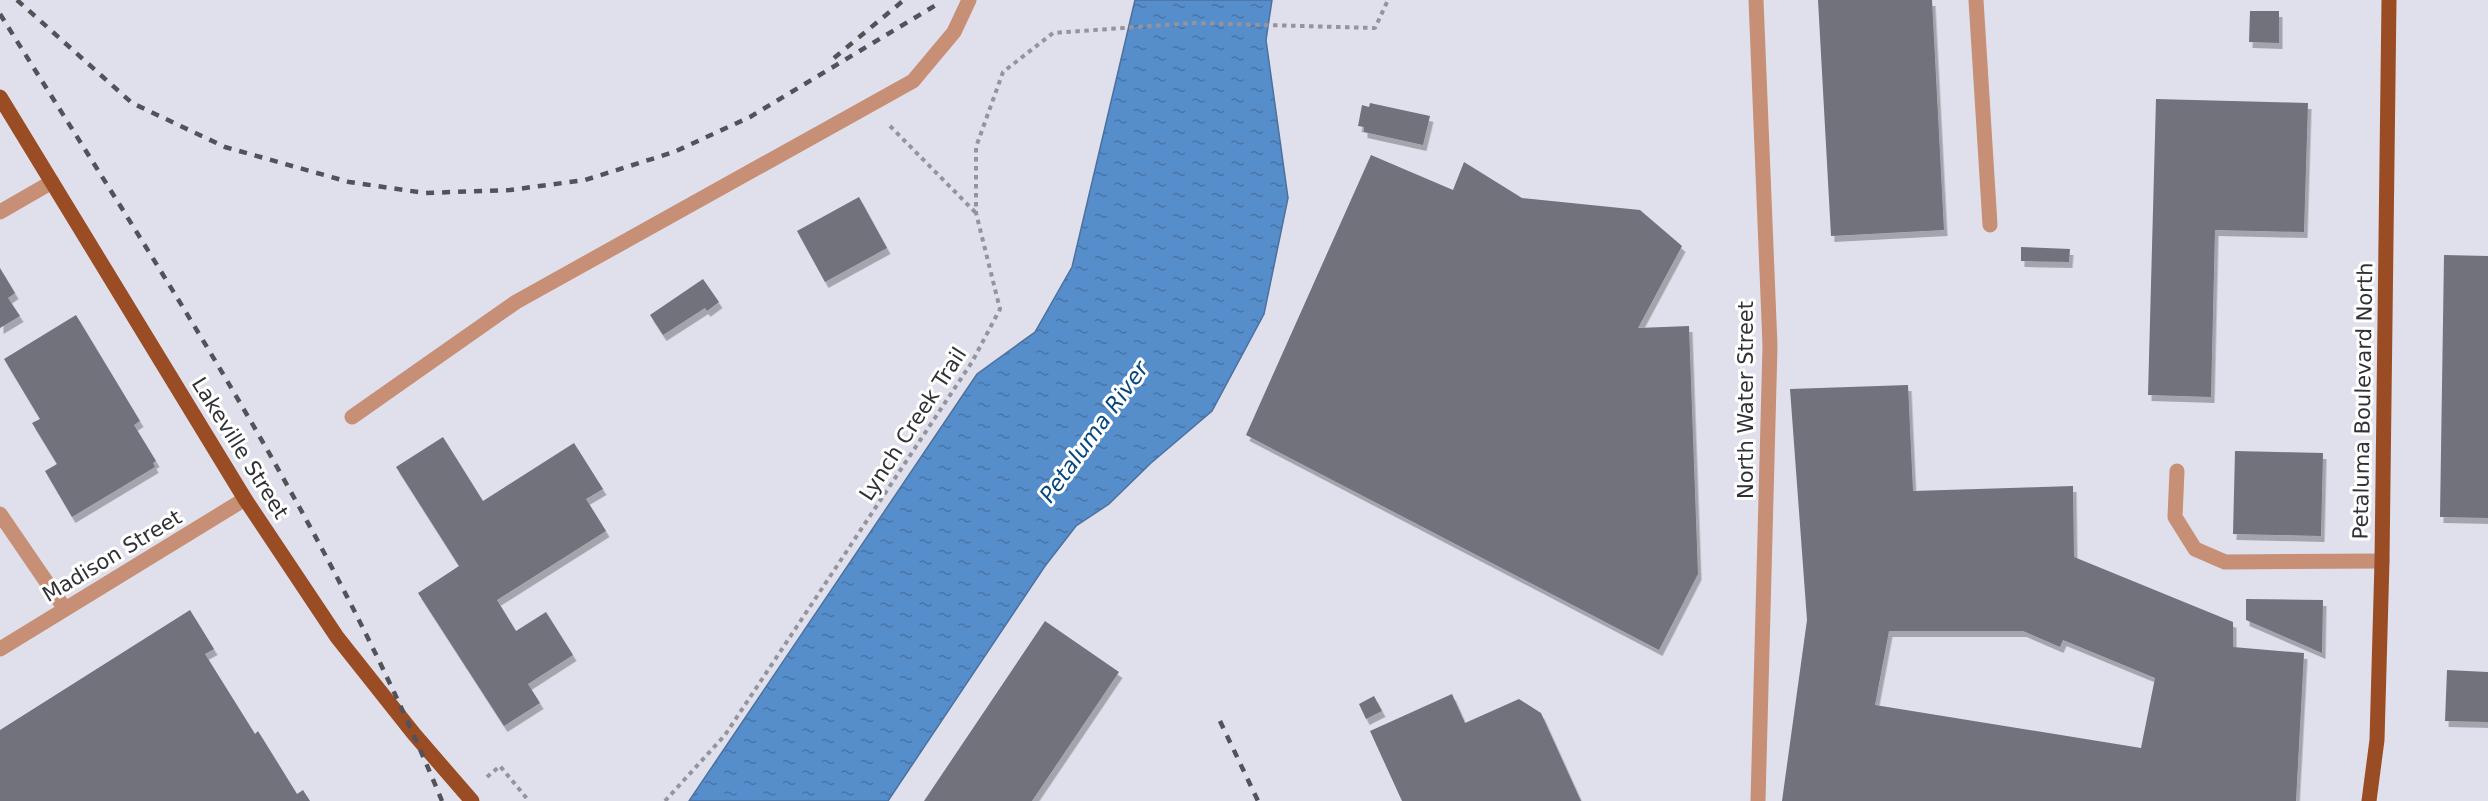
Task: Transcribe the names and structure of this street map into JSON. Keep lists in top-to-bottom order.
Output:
{
  "streets": {
    "main road": ["Petaluma Boulevard North", "Lakeville Street"],
    "street": ["North Water Street", "Madison Street"],
    "path": ["Lynch Creek Trail"]
  },
  "crossings": [
    ["Lakeville Street", "Madison Street"]
  ],
  "water": ["Petaluma River"]
}
